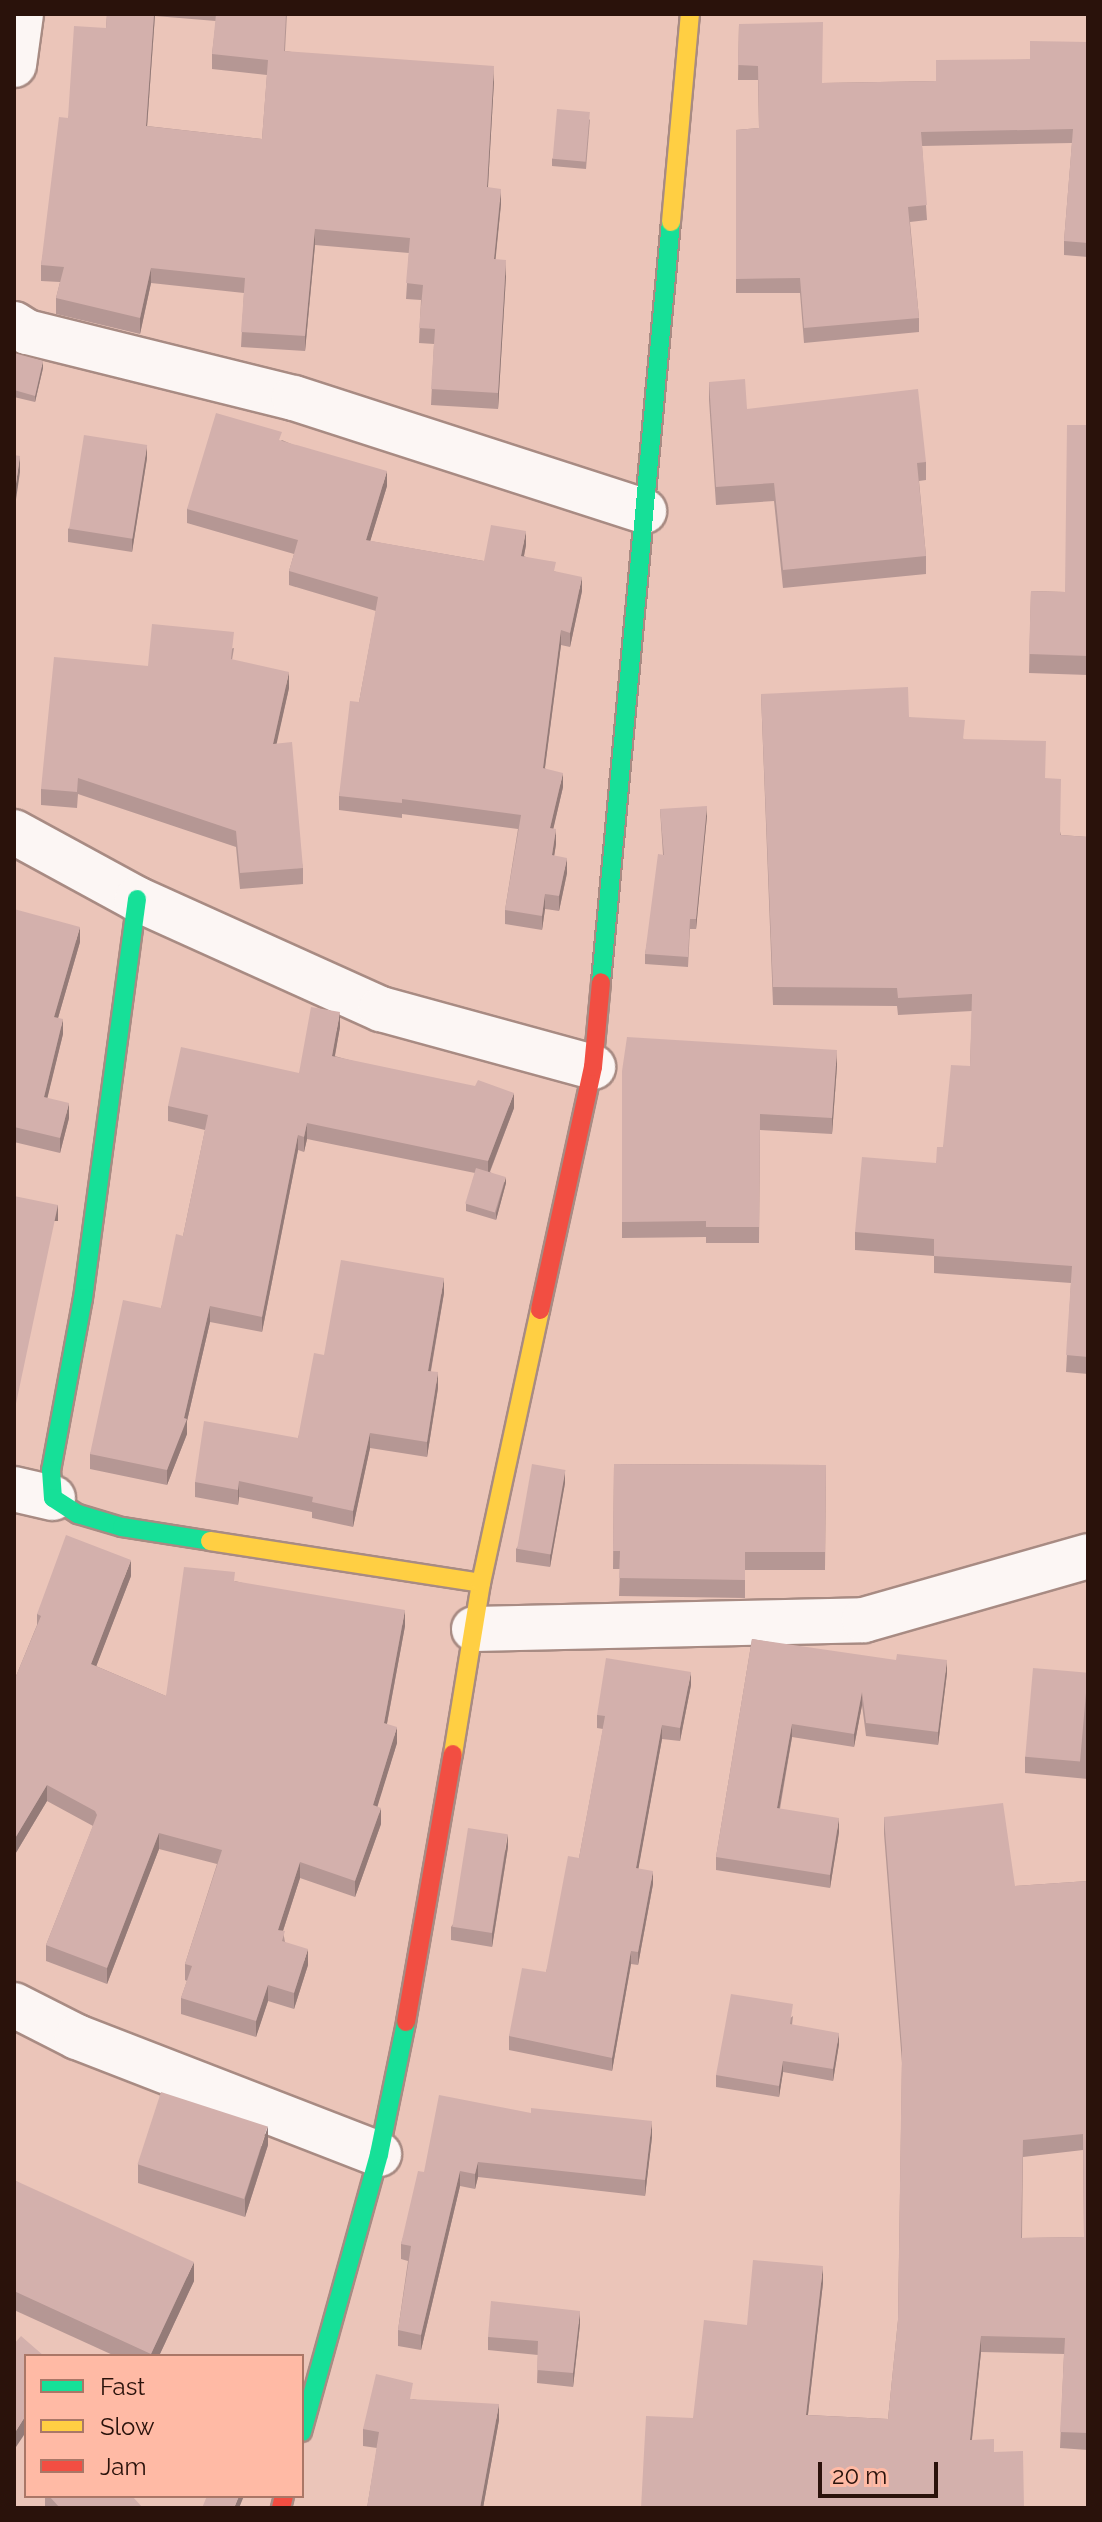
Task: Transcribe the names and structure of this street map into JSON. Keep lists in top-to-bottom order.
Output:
{
  "legend": ["Fast", "Slow", "Jam"],
  "scale_bar": "20 m"
}
